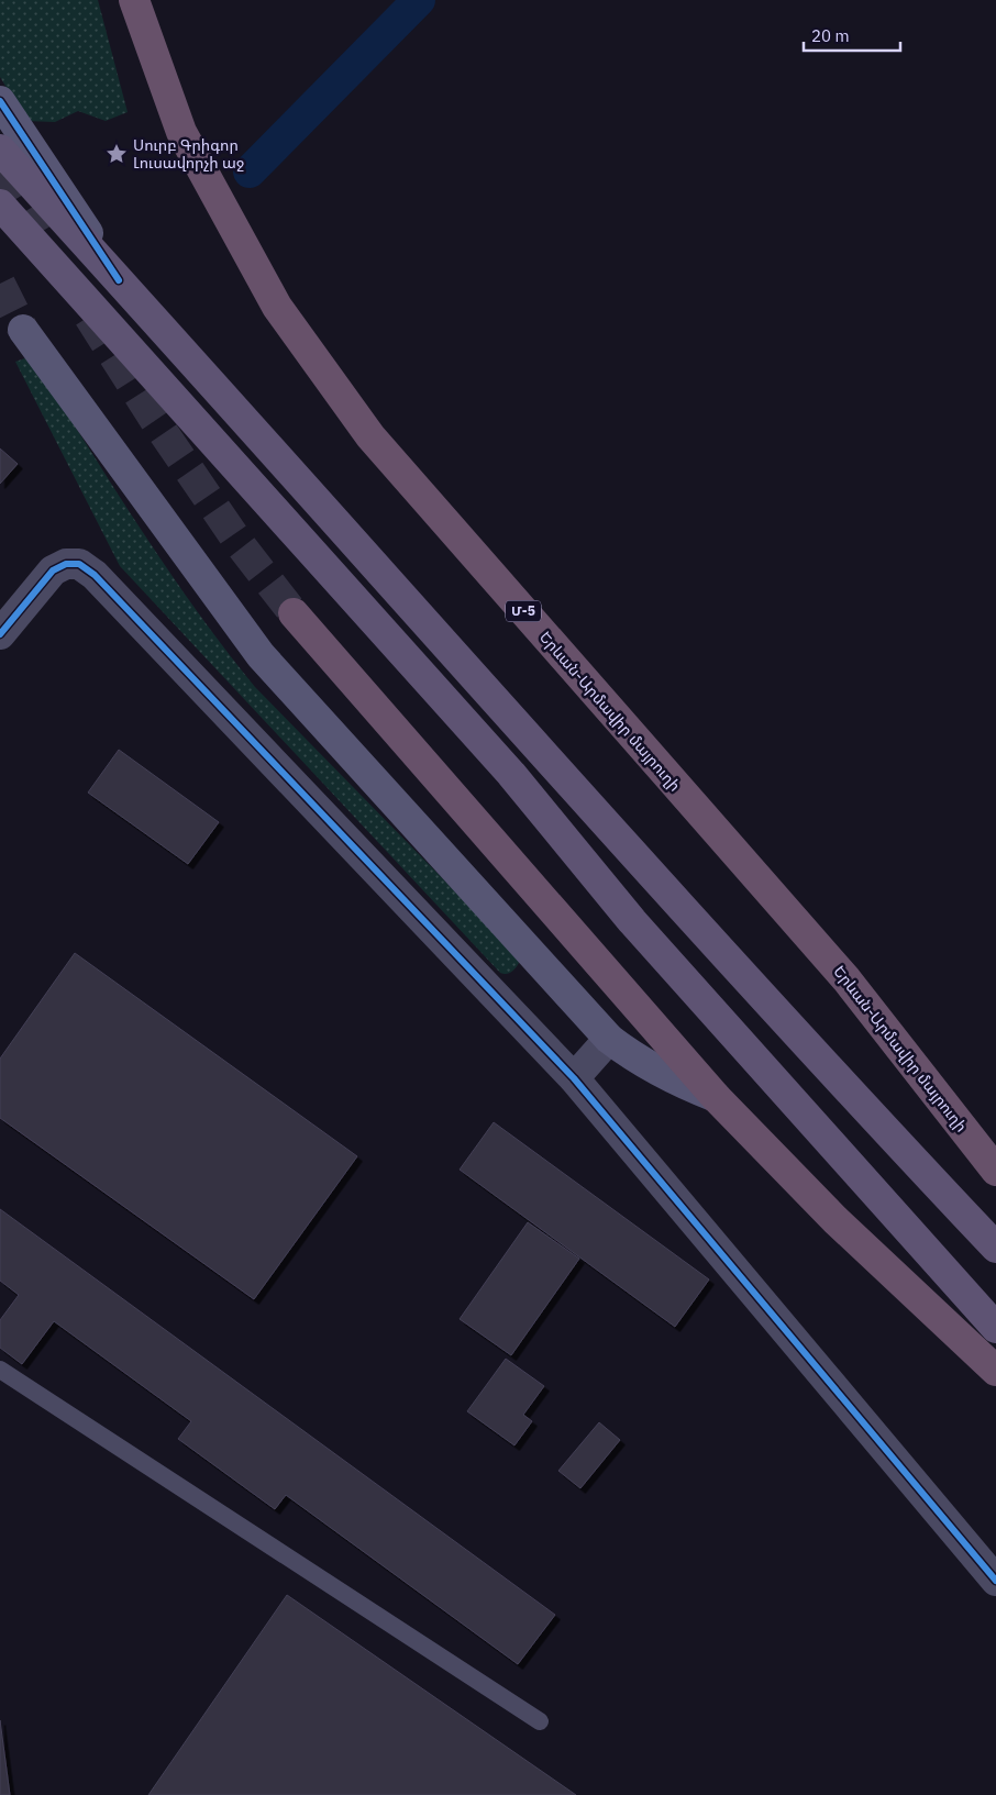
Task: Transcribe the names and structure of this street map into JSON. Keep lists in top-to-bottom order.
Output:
{
  "streets": {
    "highway": ["Մ-5", "Երևան-Արմավիր մայրուղի"]
  },
  "places": {
    "place": ["Սուրբ Գրիգոր Լուսավորչի աջ"]
  },
  "scale_bar": "20 m"
}
